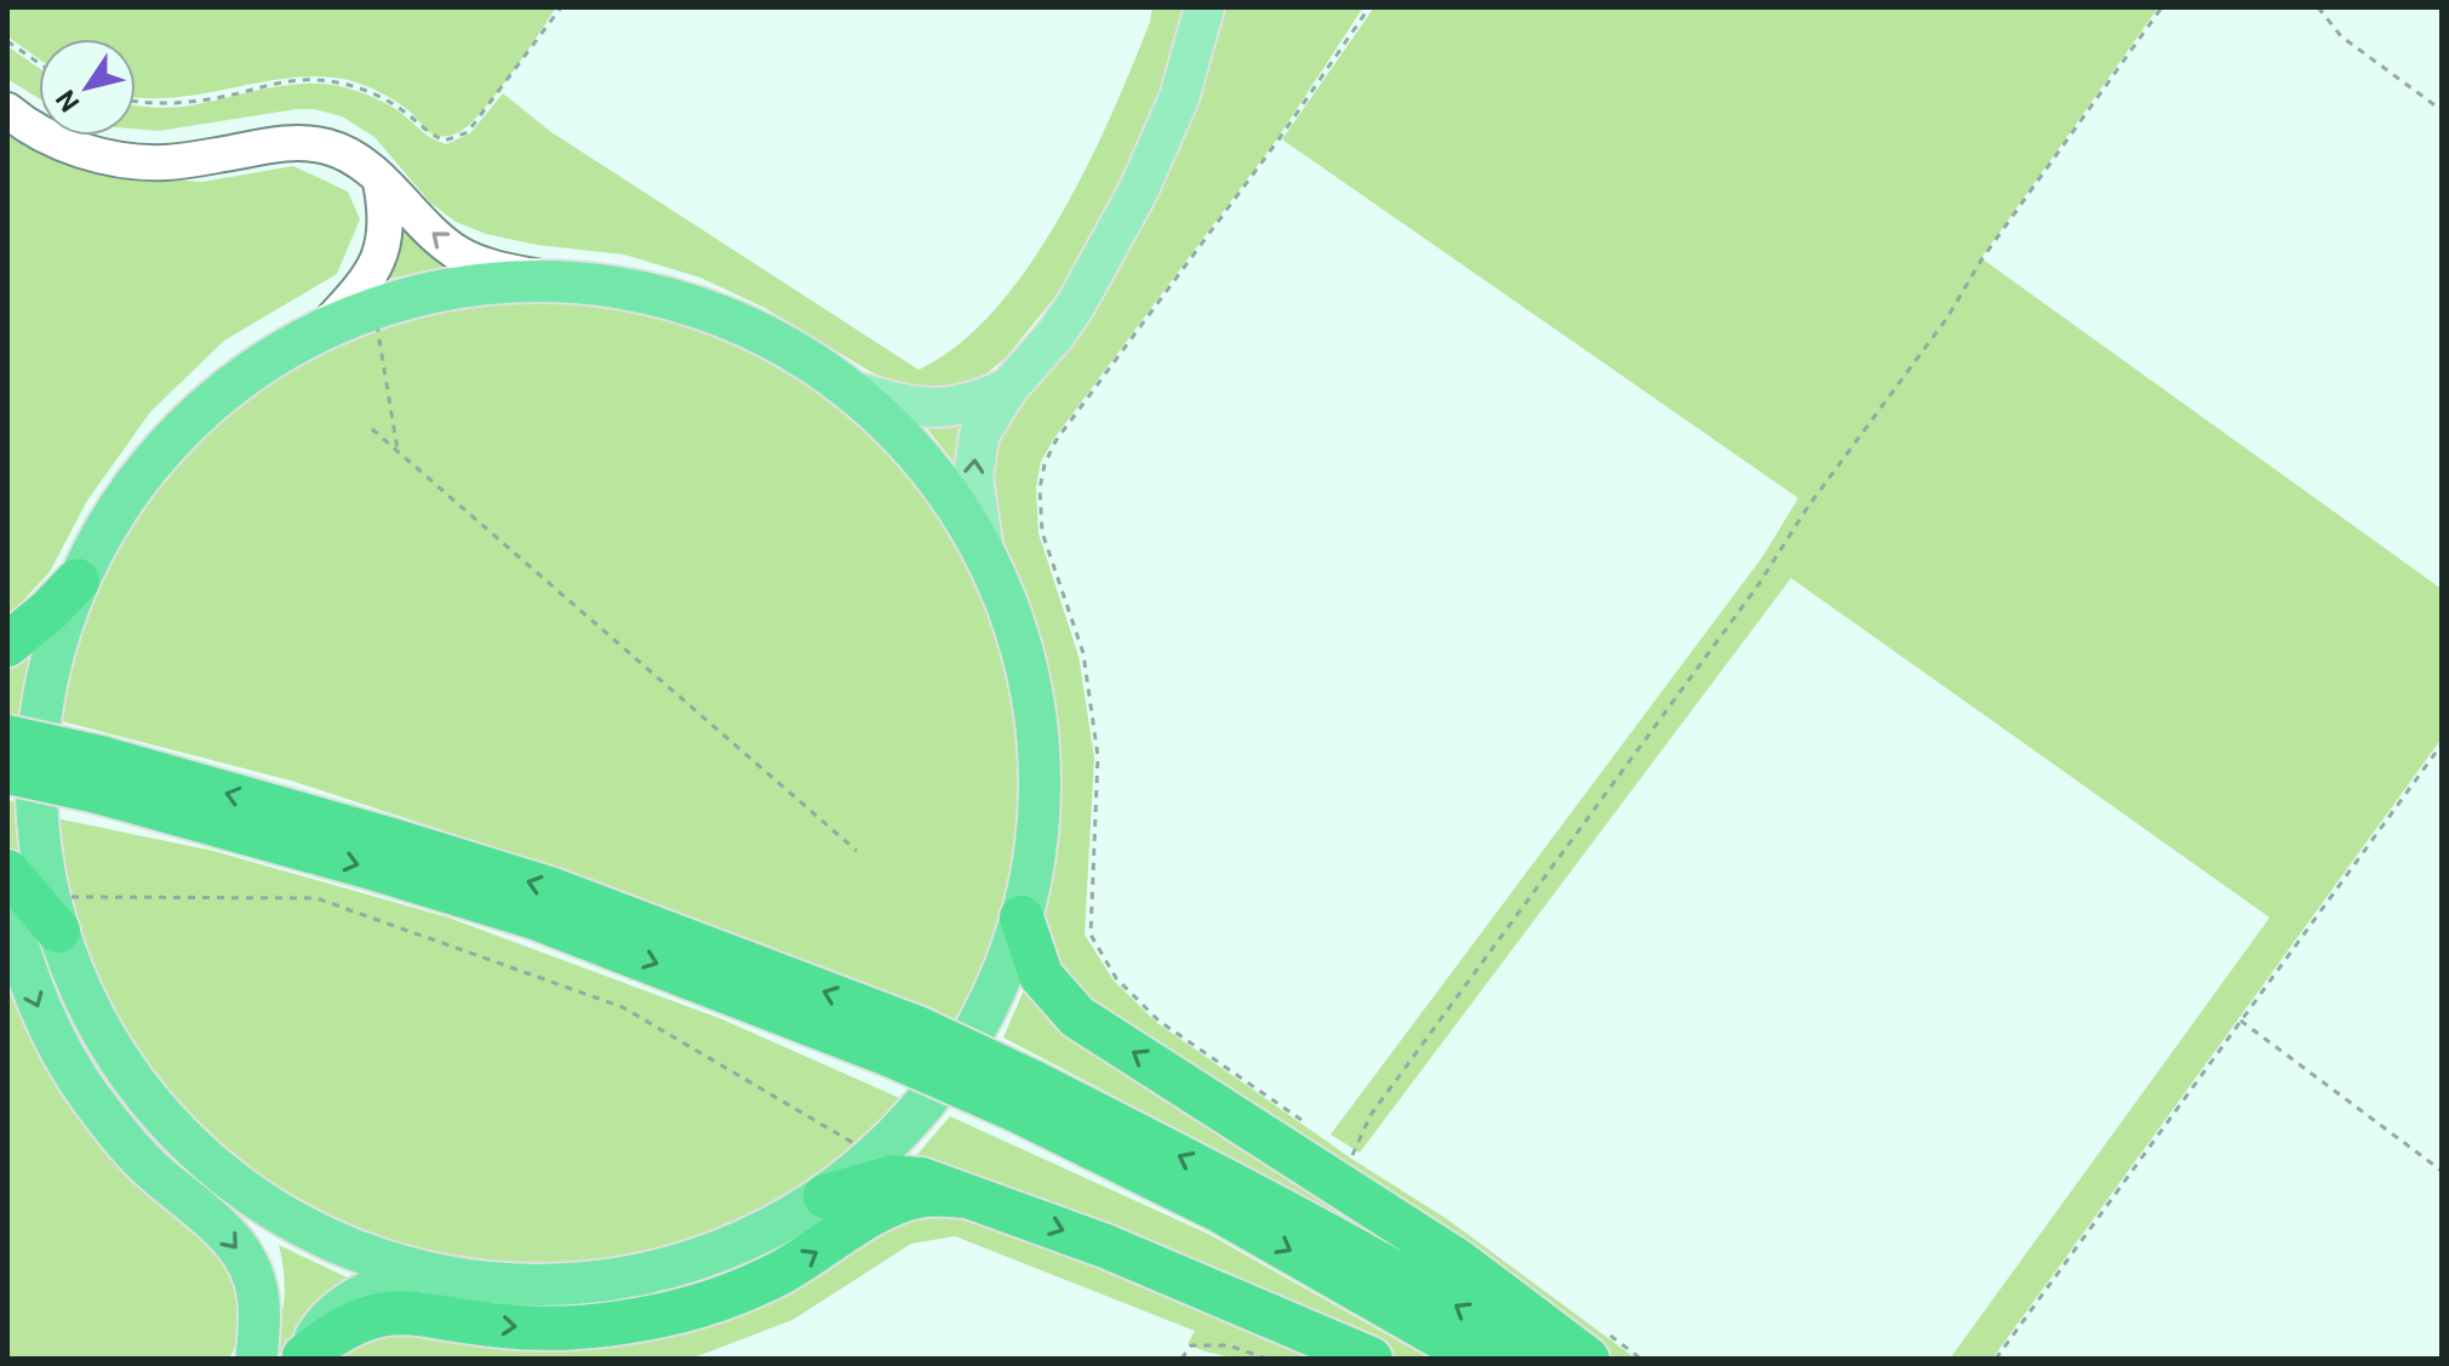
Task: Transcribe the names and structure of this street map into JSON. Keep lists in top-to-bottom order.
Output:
{
  "north": "bottom left"
}
